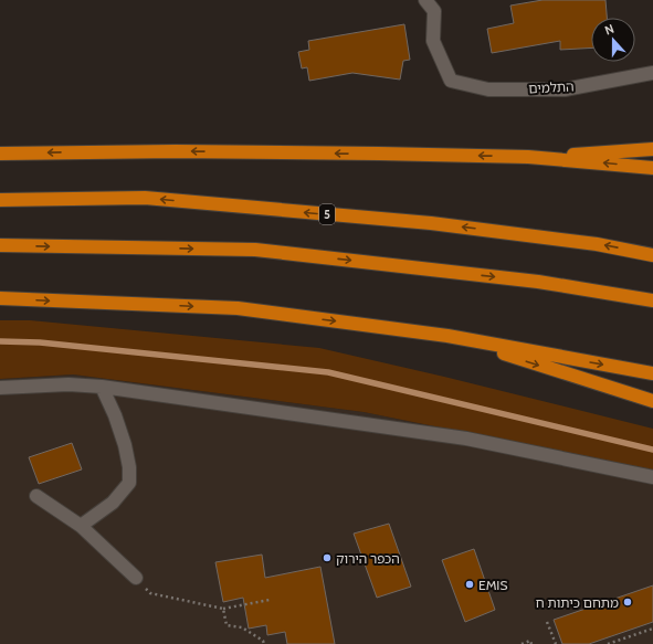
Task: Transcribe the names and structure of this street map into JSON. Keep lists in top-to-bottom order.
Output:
{
  "streets": {
    "highway": ["5"],
    "street": ["התלמים"]
  },
  "places": ["הכפר הירוק", "EMIS", "מתחם כיתות ח"],
  "north": "top"
}
